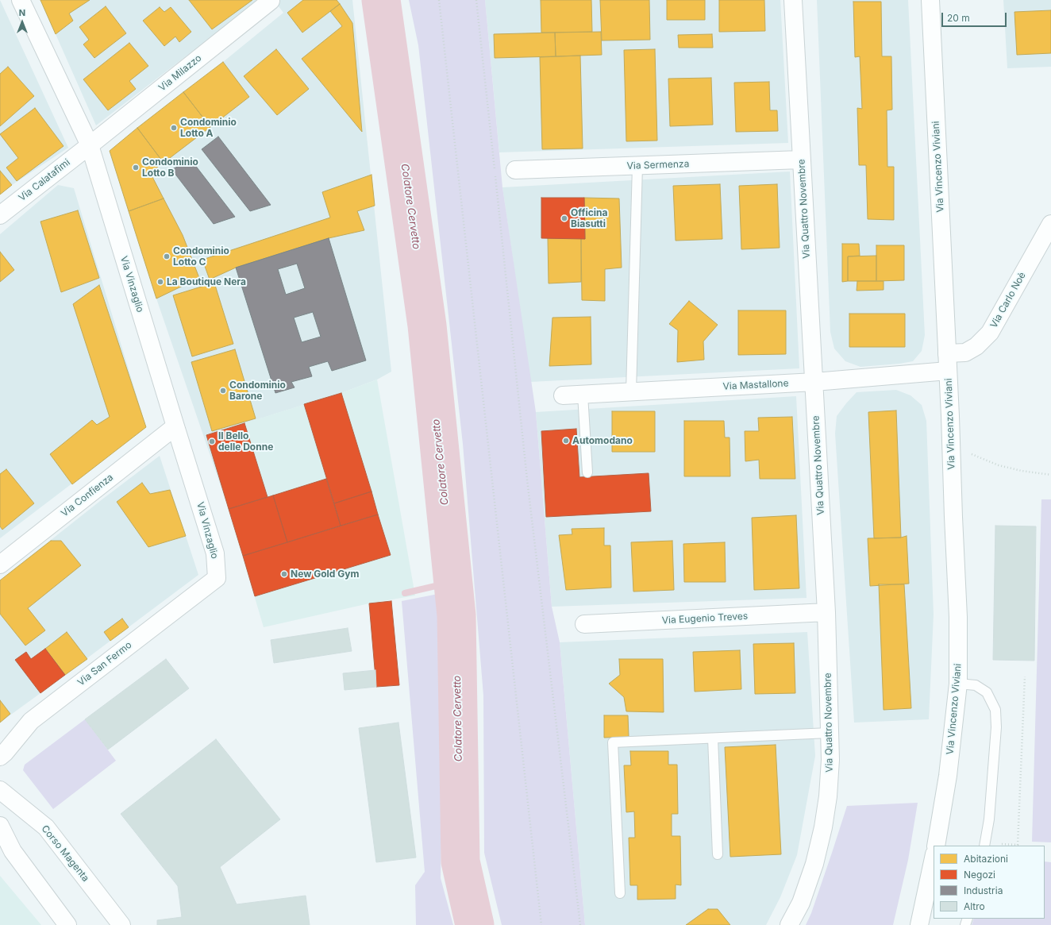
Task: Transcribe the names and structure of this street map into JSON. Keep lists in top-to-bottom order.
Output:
{
  "streets": {
    "street": [
      "Via Milazzo",
      "Via Sermenza",
      "Via Vincenzo Viviani",
      "Via Calatafimi",
      "Via Quattro Novembre",
      "Via Vinzaglio",
      "Via Carlo Noè",
      "Via Mastallone",
      "Via Confienza",
      "Via Eugenio Treves",
      "Via San Fermo",
      "Corso Magenta"
    ]
  },
  "crossings": [
    ["Via Milazzo", "Via Calatafimi"],
    ["Via Milazzo", "Via Vinzaglio"],
    ["Via Sermenza", "Via Quattro Novembre"],
    ["Via Vincenzo Viviani", "Via Carlo Noè"],
    ["Via Vincenzo Viviani", "Via Mastallone"],
    ["Via Calatafimi", "Via Vinzaglio"],
    ["Via Quattro Novembre", "Via Mastallone"],
    ["Via Quattro Novembre", "Via Eugenio Treves"],
    ["Via Vinzaglio", "Via Confienza"],
    ["Via Vinzaglio", "Via San Fermo"]
  ],
  "water": ["Colatore Cervetto"],
  "places": [
    "Condominio Lotto A",
    "Condominio Lotto B",
    "Officina Biasutti",
    "Condominio Lotto C",
    "La Boutique Nera",
    "Condominio Barone",
    "Automodano",
    "Il Bello delle Donne",
    "New Gold Gym"
  ],
  "legend": [
    "Abitazioni",
    "Negozi",
    "Industria",
    "Altro"
  ],
  "scale_bar": "20 m",
  "north": "top"
}
